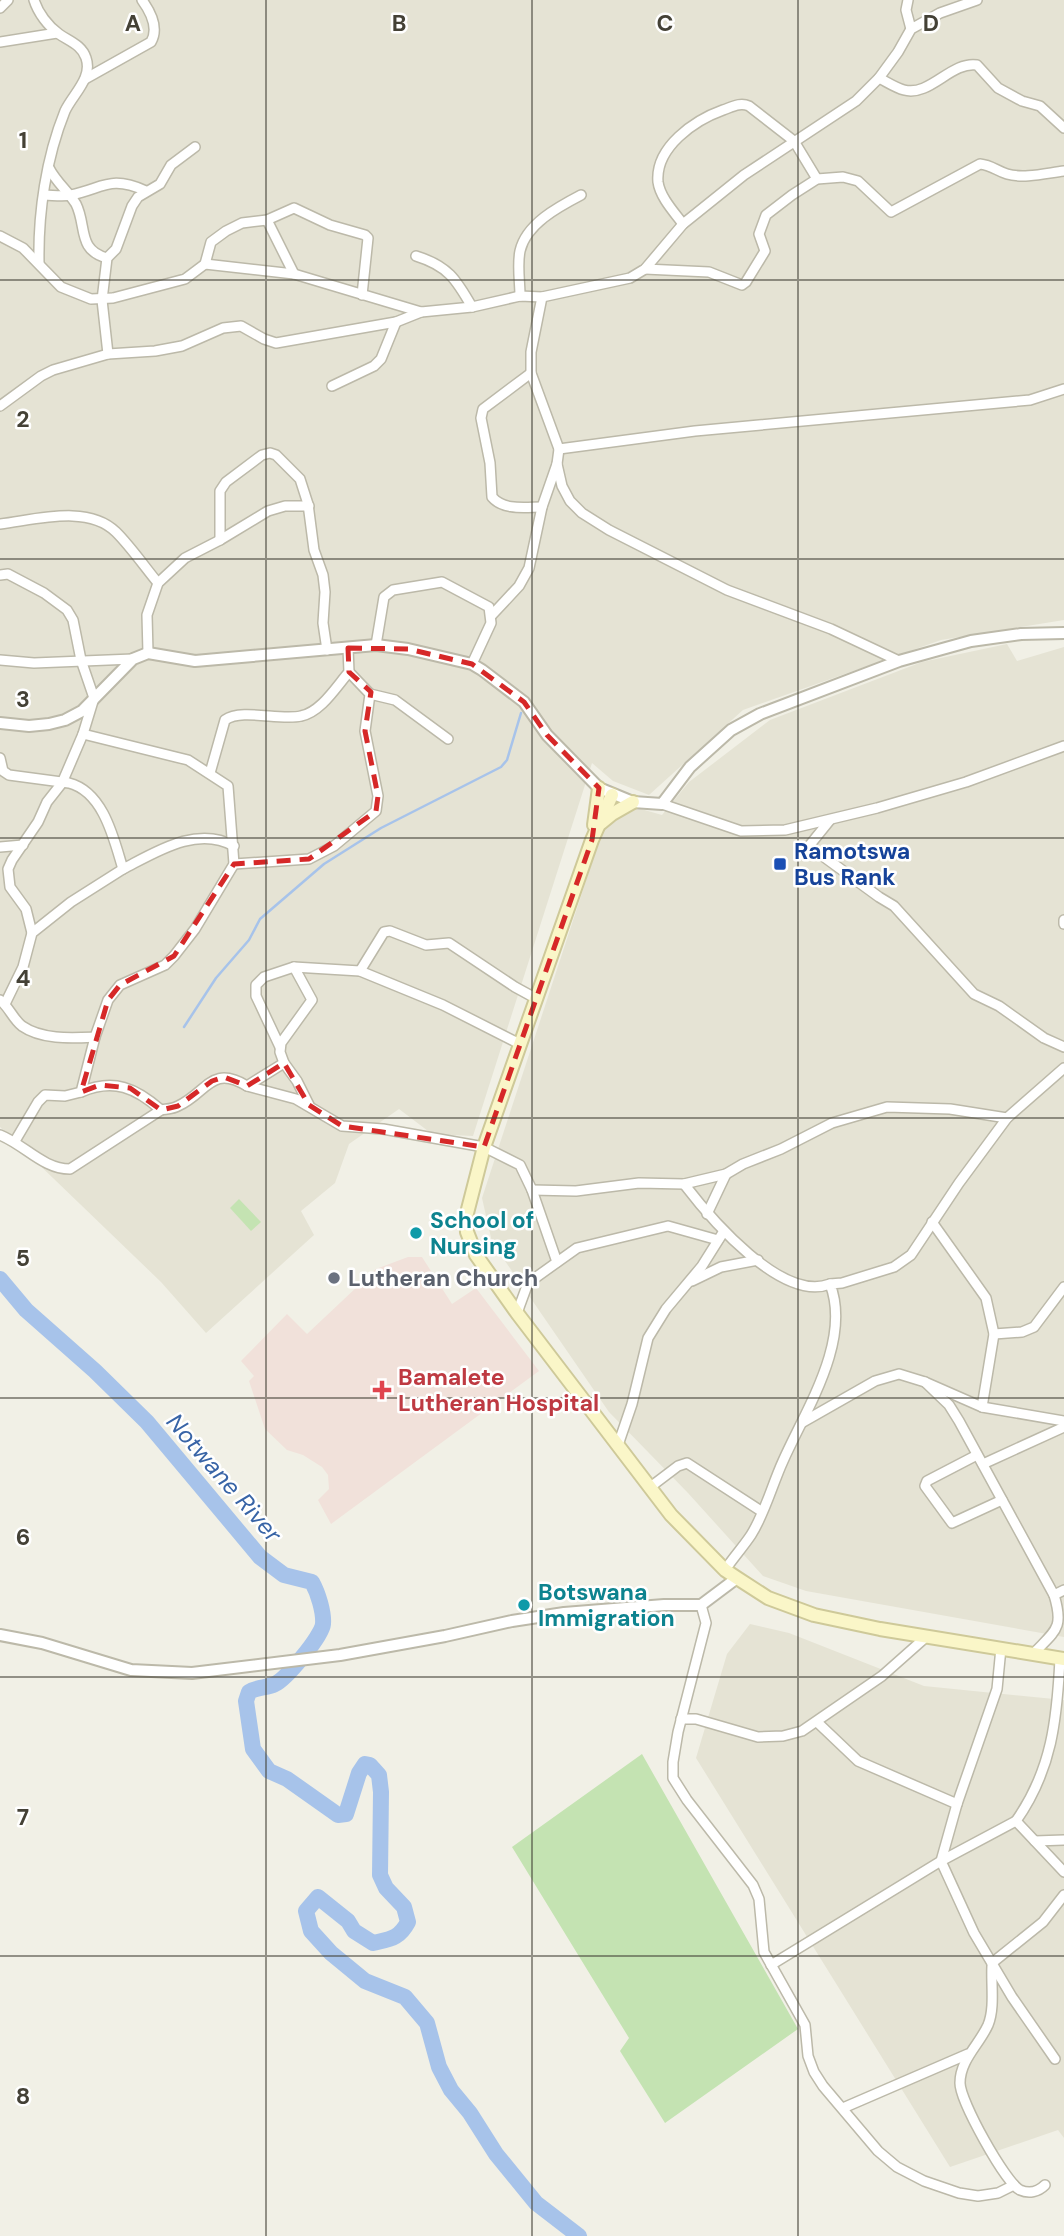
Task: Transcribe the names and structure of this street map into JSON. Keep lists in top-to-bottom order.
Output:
{
  "water": ["Notwane River"],
  "places": {
    "transit": ["Ramotswa Bus Rank"],
    "other": ["School of Nursing", "Lutheran Church", "Botswana Immigration"],
    "health": ["Bamalete Lutheran Hospital"]
  },
  "grid": {
    "columns": [
      "A",
      "B",
      "C",
      "D"
    ],
    "rows": [
      "1",
      "2",
      "3",
      "4",
      "5",
      "6",
      "7",
      "8"
    ]
  }
}
